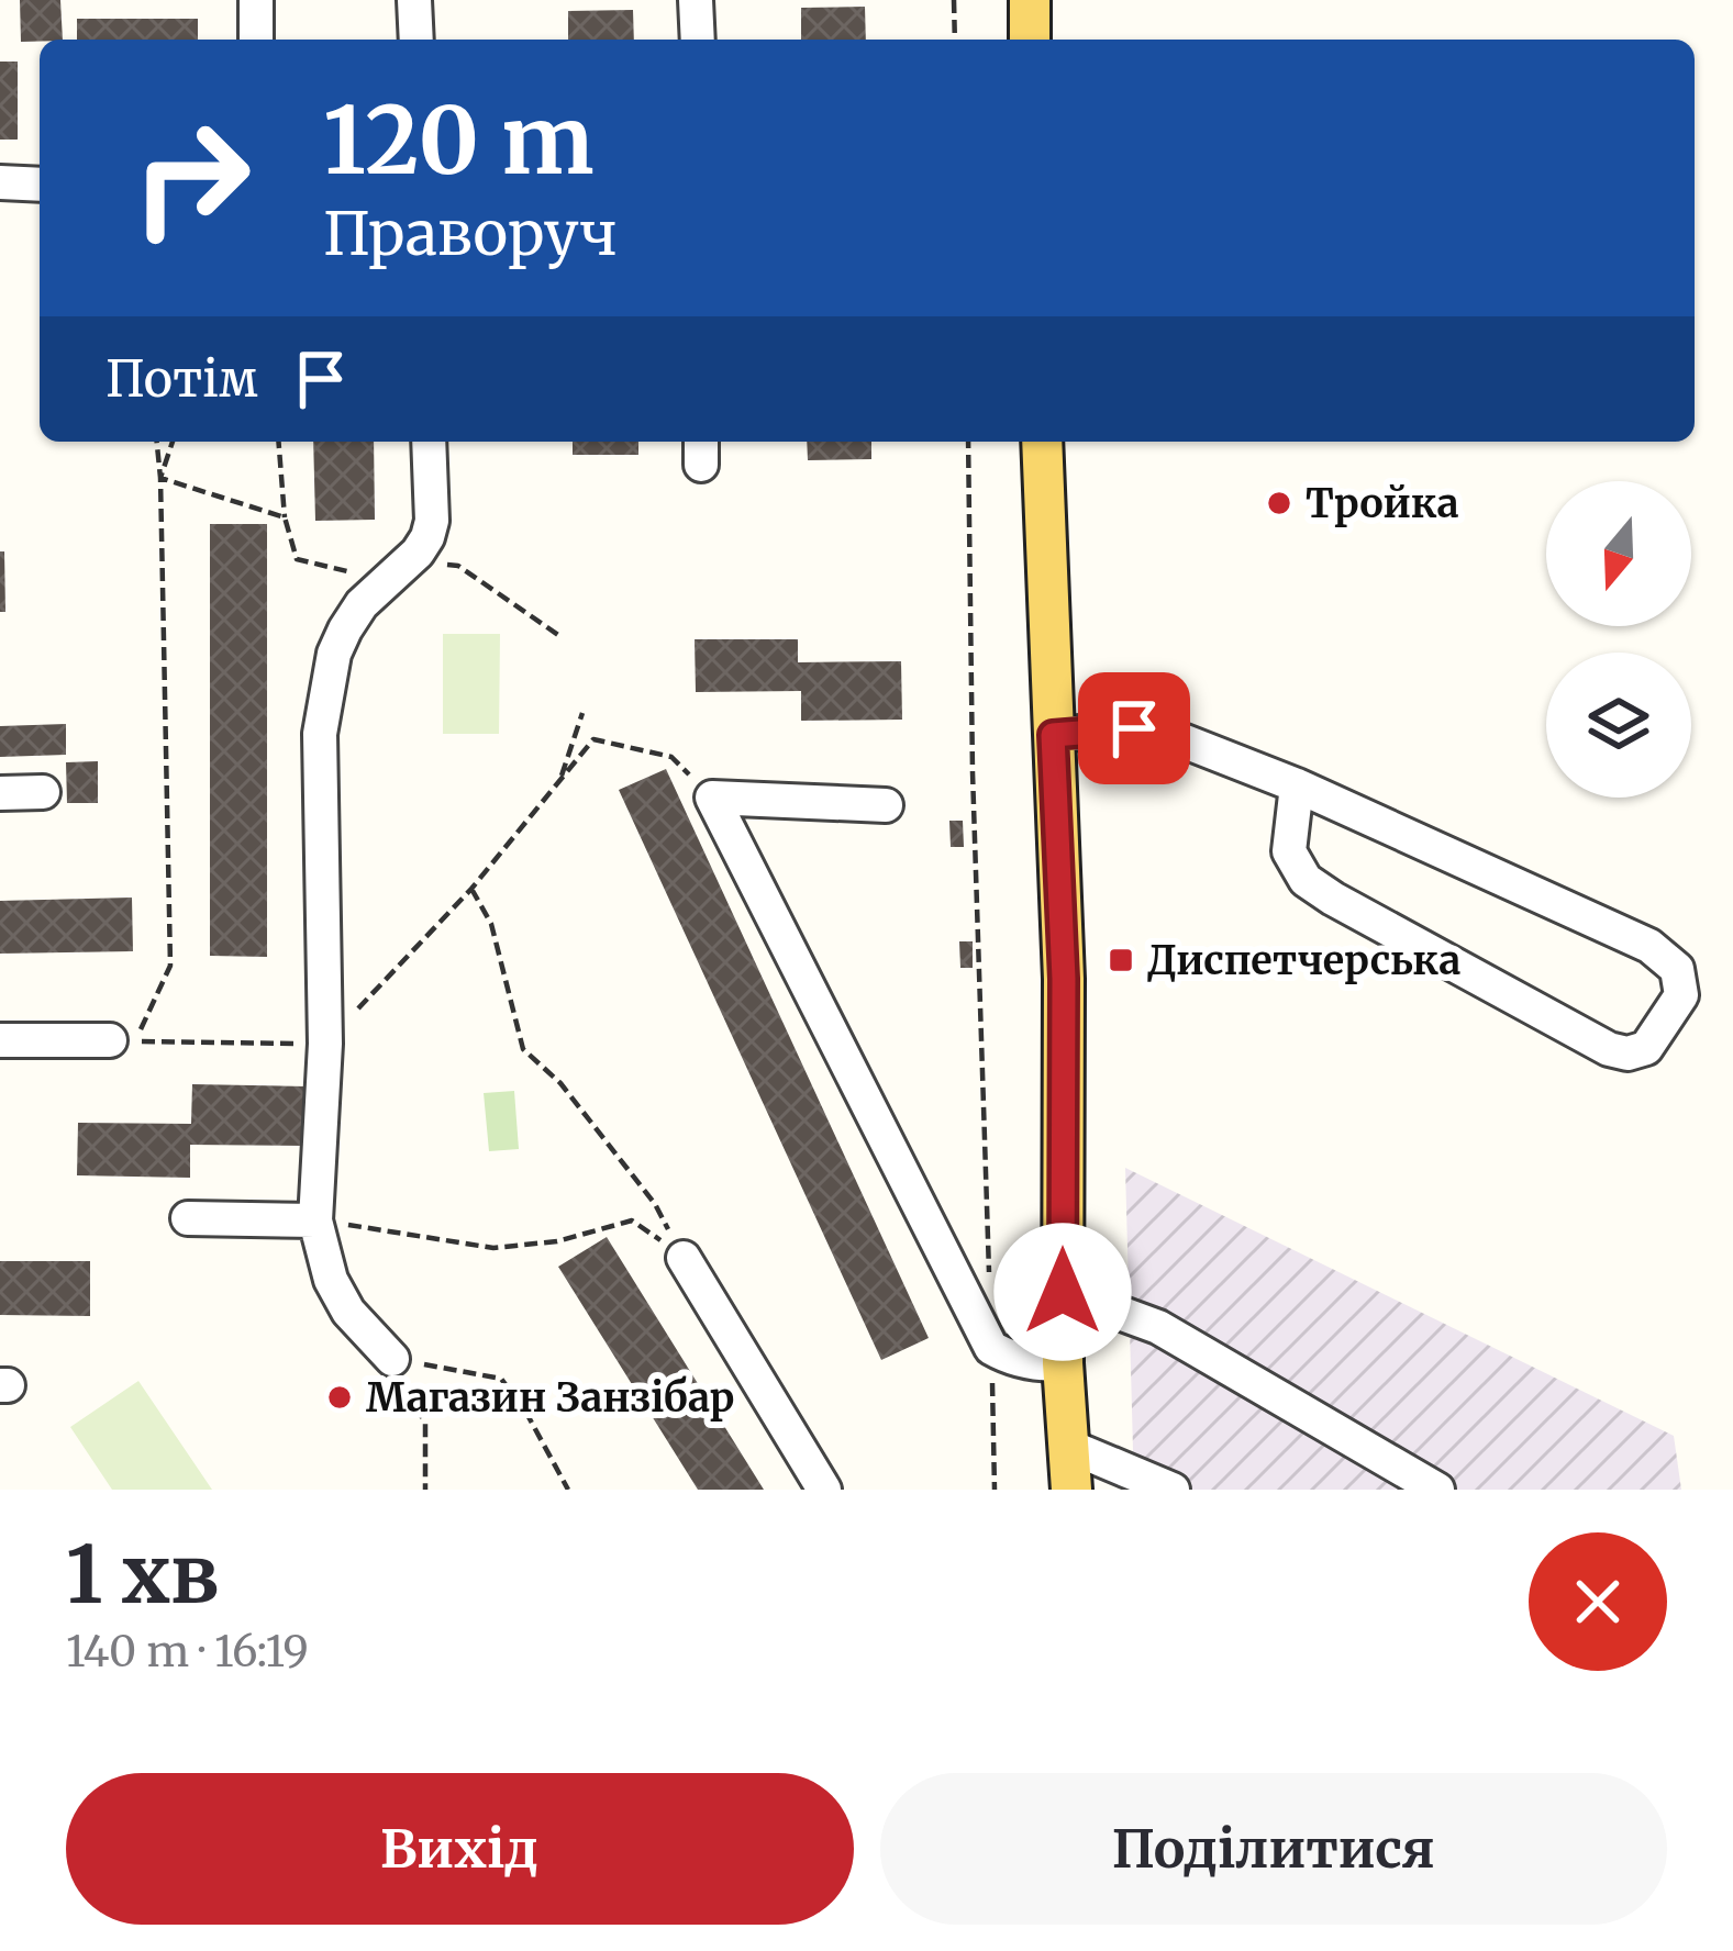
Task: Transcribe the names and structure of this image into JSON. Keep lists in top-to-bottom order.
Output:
{
  "places": {
    "other": ["Тройка", "Магазин Занзібар"],
    "transit": ["Диспетчерська"]
  },
  "north": "bottom",
  "page": {
    "turn": ["120 m", "Праворуч"],
    "then": "Потім",
    "heading": ["1 хв", "140 m · 16:19"],
    "buttons": ["Вихід", "Поділитися"]
  }
}
